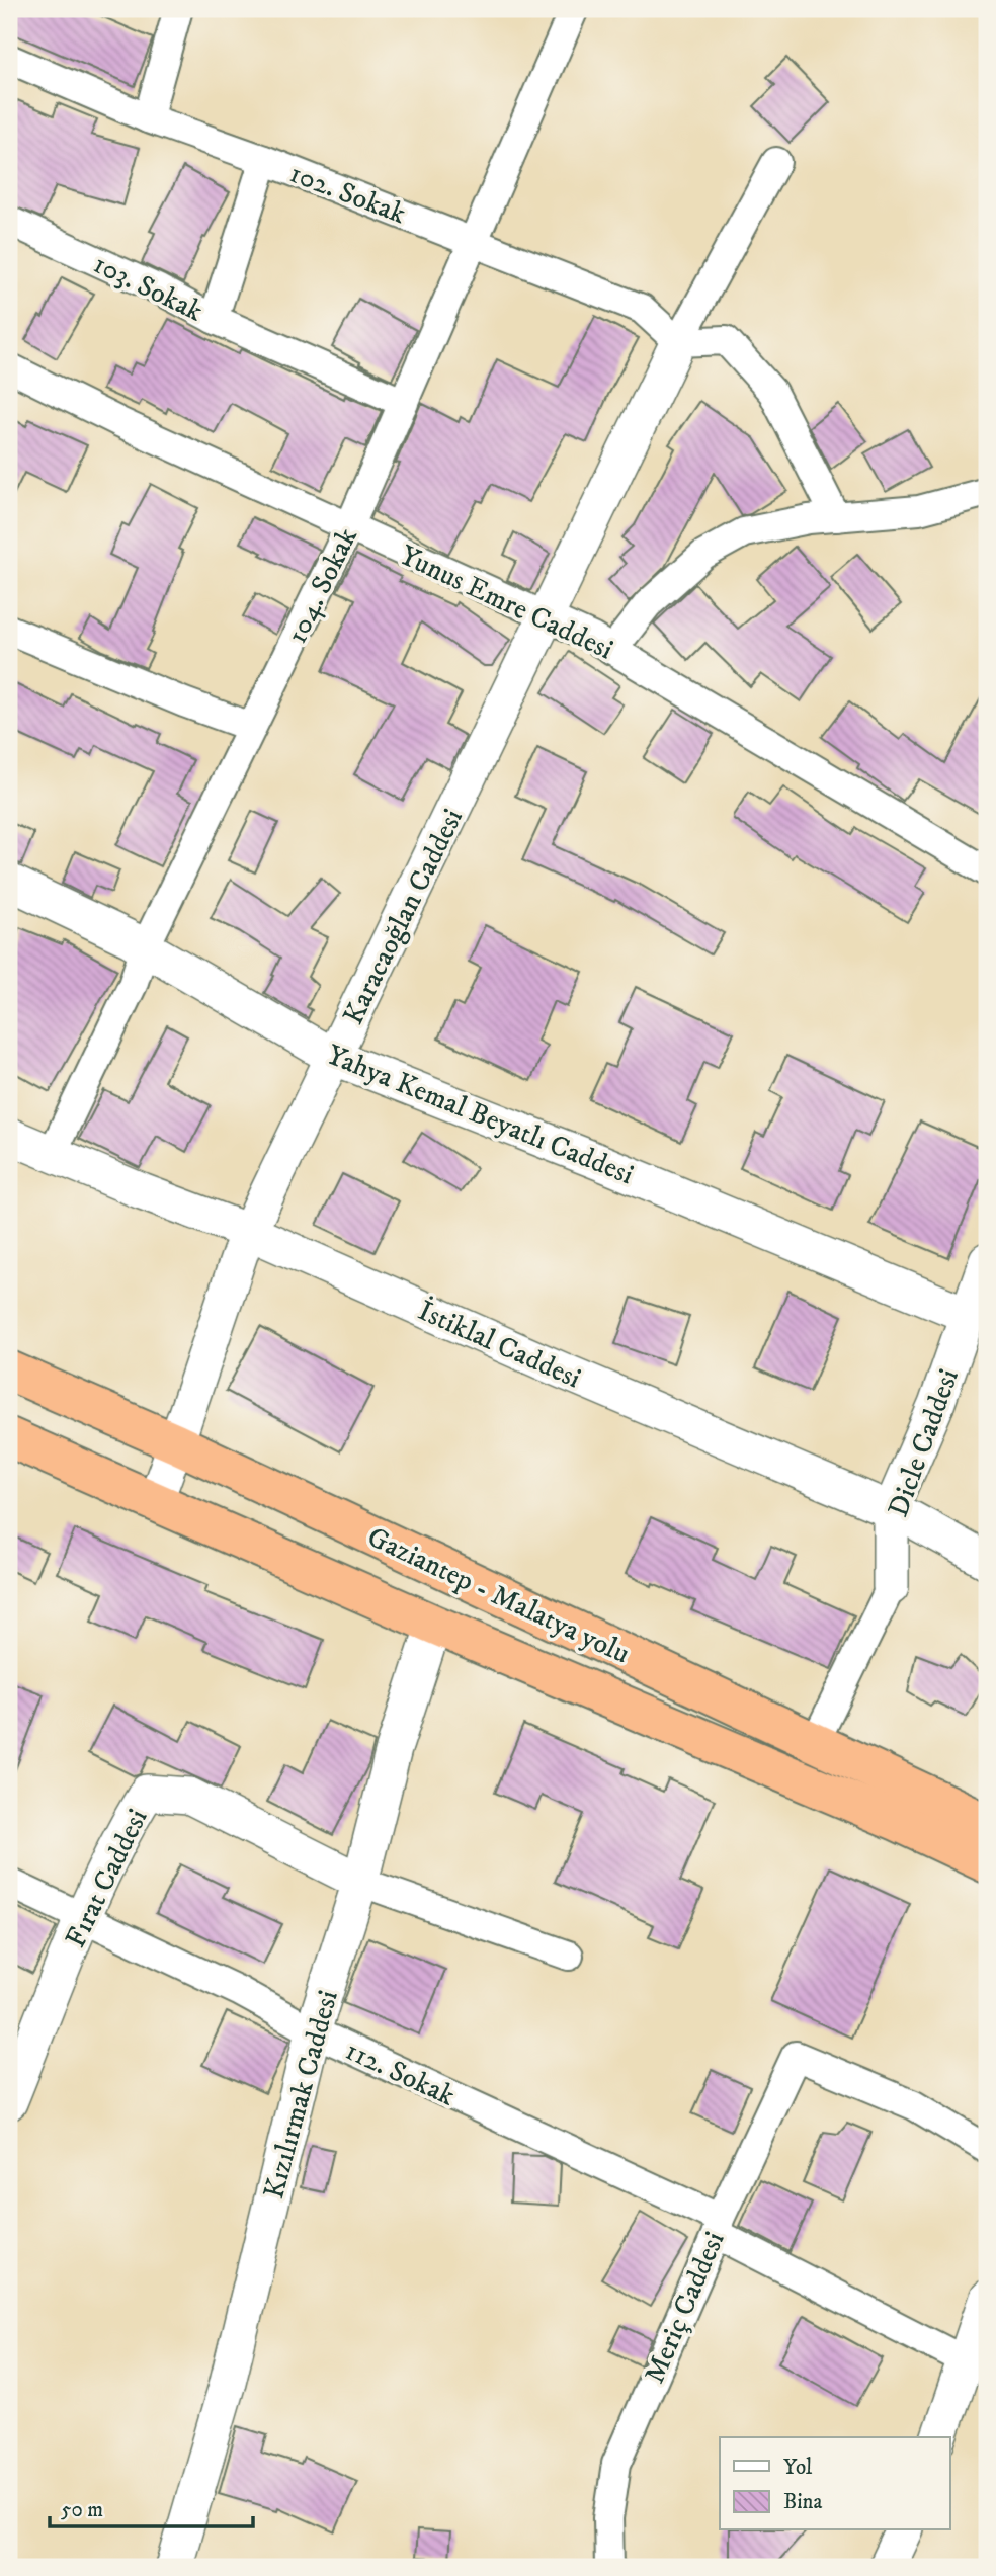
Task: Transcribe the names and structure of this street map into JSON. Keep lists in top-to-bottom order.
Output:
{
  "streets": {
    "highway": ["Gaziantep - Malatya yolu"],
    "street": [
      "102. Sokak",
      "103. Sokak",
      "104. Sokak",
      "Yunus Emre Caddesi",
      "Karacaoğlan Caddesi",
      "Yahya Kemal Beyatlı Caddesi",
      "İstiklal Caddesi",
      "Dicle Caddesi",
      "Fırat Caddesi",
      "112. Sokak",
      "Kızılırmak Caddesi",
      "Meriç Caddesi"
    ]
  },
  "crossings": [
    ["102. Sokak", "103. Sokak"],
    ["102. Sokak", "104. Sokak"],
    ["102. Sokak", "Karacaoğlan Caddesi"],
    ["104. Sokak", "Yunus Emre Caddesi"],
    ["104. Sokak", "Yahya Kemal Beyatlı Caddesi"],
    ["104. Sokak", "İstiklal Caddesi"],
    ["Yunus Emre Caddesi", "Karacaoğlan Caddesi"],
    ["Karacaoğlan Caddesi", "Yahya Kemal Beyatlı Caddesi"],
    ["Karacaoğlan Caddesi", "İstiklal Caddesi"],
    ["Karacaoğlan Caddesi", "Gaziantep - Malatya yolu"],
    ["Yahya Kemal Beyatlı Caddesi", "Dicle Caddesi"],
    ["İstiklal Caddesi", "Dicle Caddesi"],
    ["Gaziantep - Malatya yolu", "Kızılırmak Caddesi"],
    ["Fırat Caddesi", "112. Sokak"],
    ["Fırat Caddesi", "Kızılırmak Caddesi"],
    ["112. Sokak", "Kızılırmak Caddesi"],
    ["112. Sokak", "Meriç Caddesi"]
  ],
  "legend": ["Yol", "Bina"],
  "scale_bar": "50 m"
}
